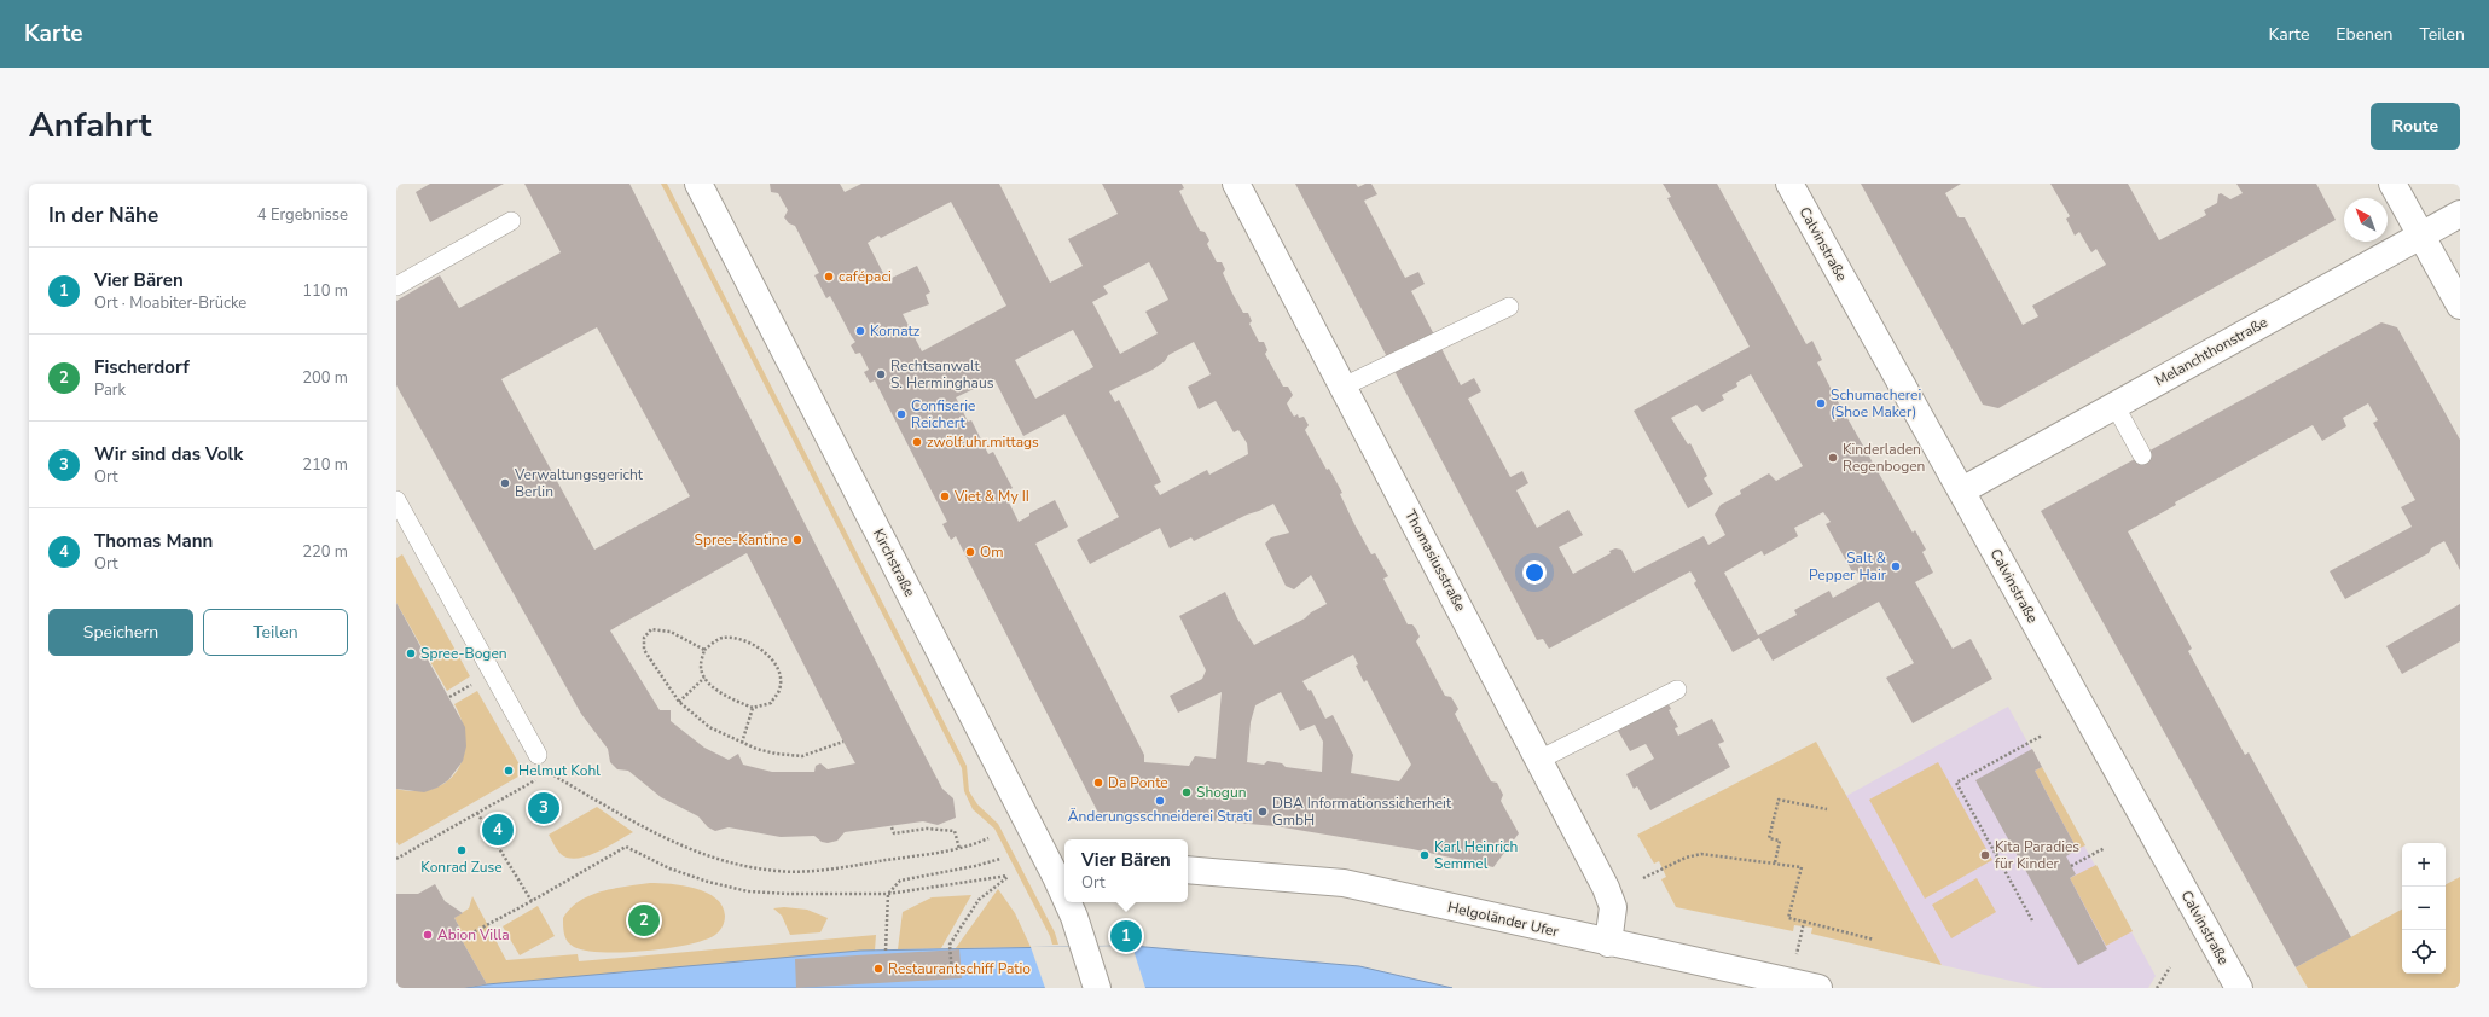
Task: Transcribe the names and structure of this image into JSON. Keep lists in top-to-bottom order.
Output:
{
  "streets": {
    "street": [
      "Calvinstraße",
      "Melanchthonstraße",
      "Thomasiusstraße",
      "Kirchstraße",
      "Helgoländer Ufer"
    ]
  },
  "crossings": [
    ["Calvinstraße", "Melanchthonstraße"],
    ["Thomasiusstraße", "Helgoländer Ufer"]
  ],
  "places": [
    "cafépaci",
    "Kornatz",
    "Rechtsanwalt S. Herminghaus",
    "Schumacherei (Shoe Maker)",
    "Confiserie Reichert",
    "zwölf.uhr.mittags",
    "Kinderladen Regenbogen",
    "Verwaltungsgericht Berlin",
    "Viet & My II",
    "Spree-Kantine",
    "Om",
    "Salt & Pepper Hair",
    "Spree-Bogen",
    "Helmut Kohl",
    "Da Ponte",
    "Shogun",
    "Änderungsschneiderei Strati",
    "DBA Informationssicherheit GmbH",
    "Konrad Zuse",
    "Karl Heinrich Semmel",
    "Kita Paradies für Kinder",
    "Abion Villa",
    "Restaurantschiff Patio"
  ],
  "north": "top left",
  "page": {
    "header": "Karte",
    "nav": ["Karte", "Ebenen", "Teilen"],
    "title": "Anfahrt",
    "buttons": [
      "Route",
      ["Speichern", "Teilen"]
    ],
    "heading": ["In der Nähe", "4 Ergebnisse"],
    "list": [
      {
        "mark": "1",
        "name": "Vier Bären",
        "note": "Ort · Moabiter-Brücke",
        "value": "110 m"
      },
      {
        "mark": "2",
        "name": "Fischerdorf",
        "note": "Park",
        "value": "200 m"
      },
      {
        "mark": "3",
        "name": "Wir sind das Volk",
        "note": "Ort",
        "value": "210 m"
      },
      {
        "mark": "4",
        "name": "Thomas Mann",
        "note": "Ort",
        "value": "220 m"
      }
    ],
    "pins": [
      "3",
      "4",
      "2",
      "1"
    ],
    "popup": ["Vier Bären", "Ort"],
    "map_buttons": ["+", "−"]
  }
}
